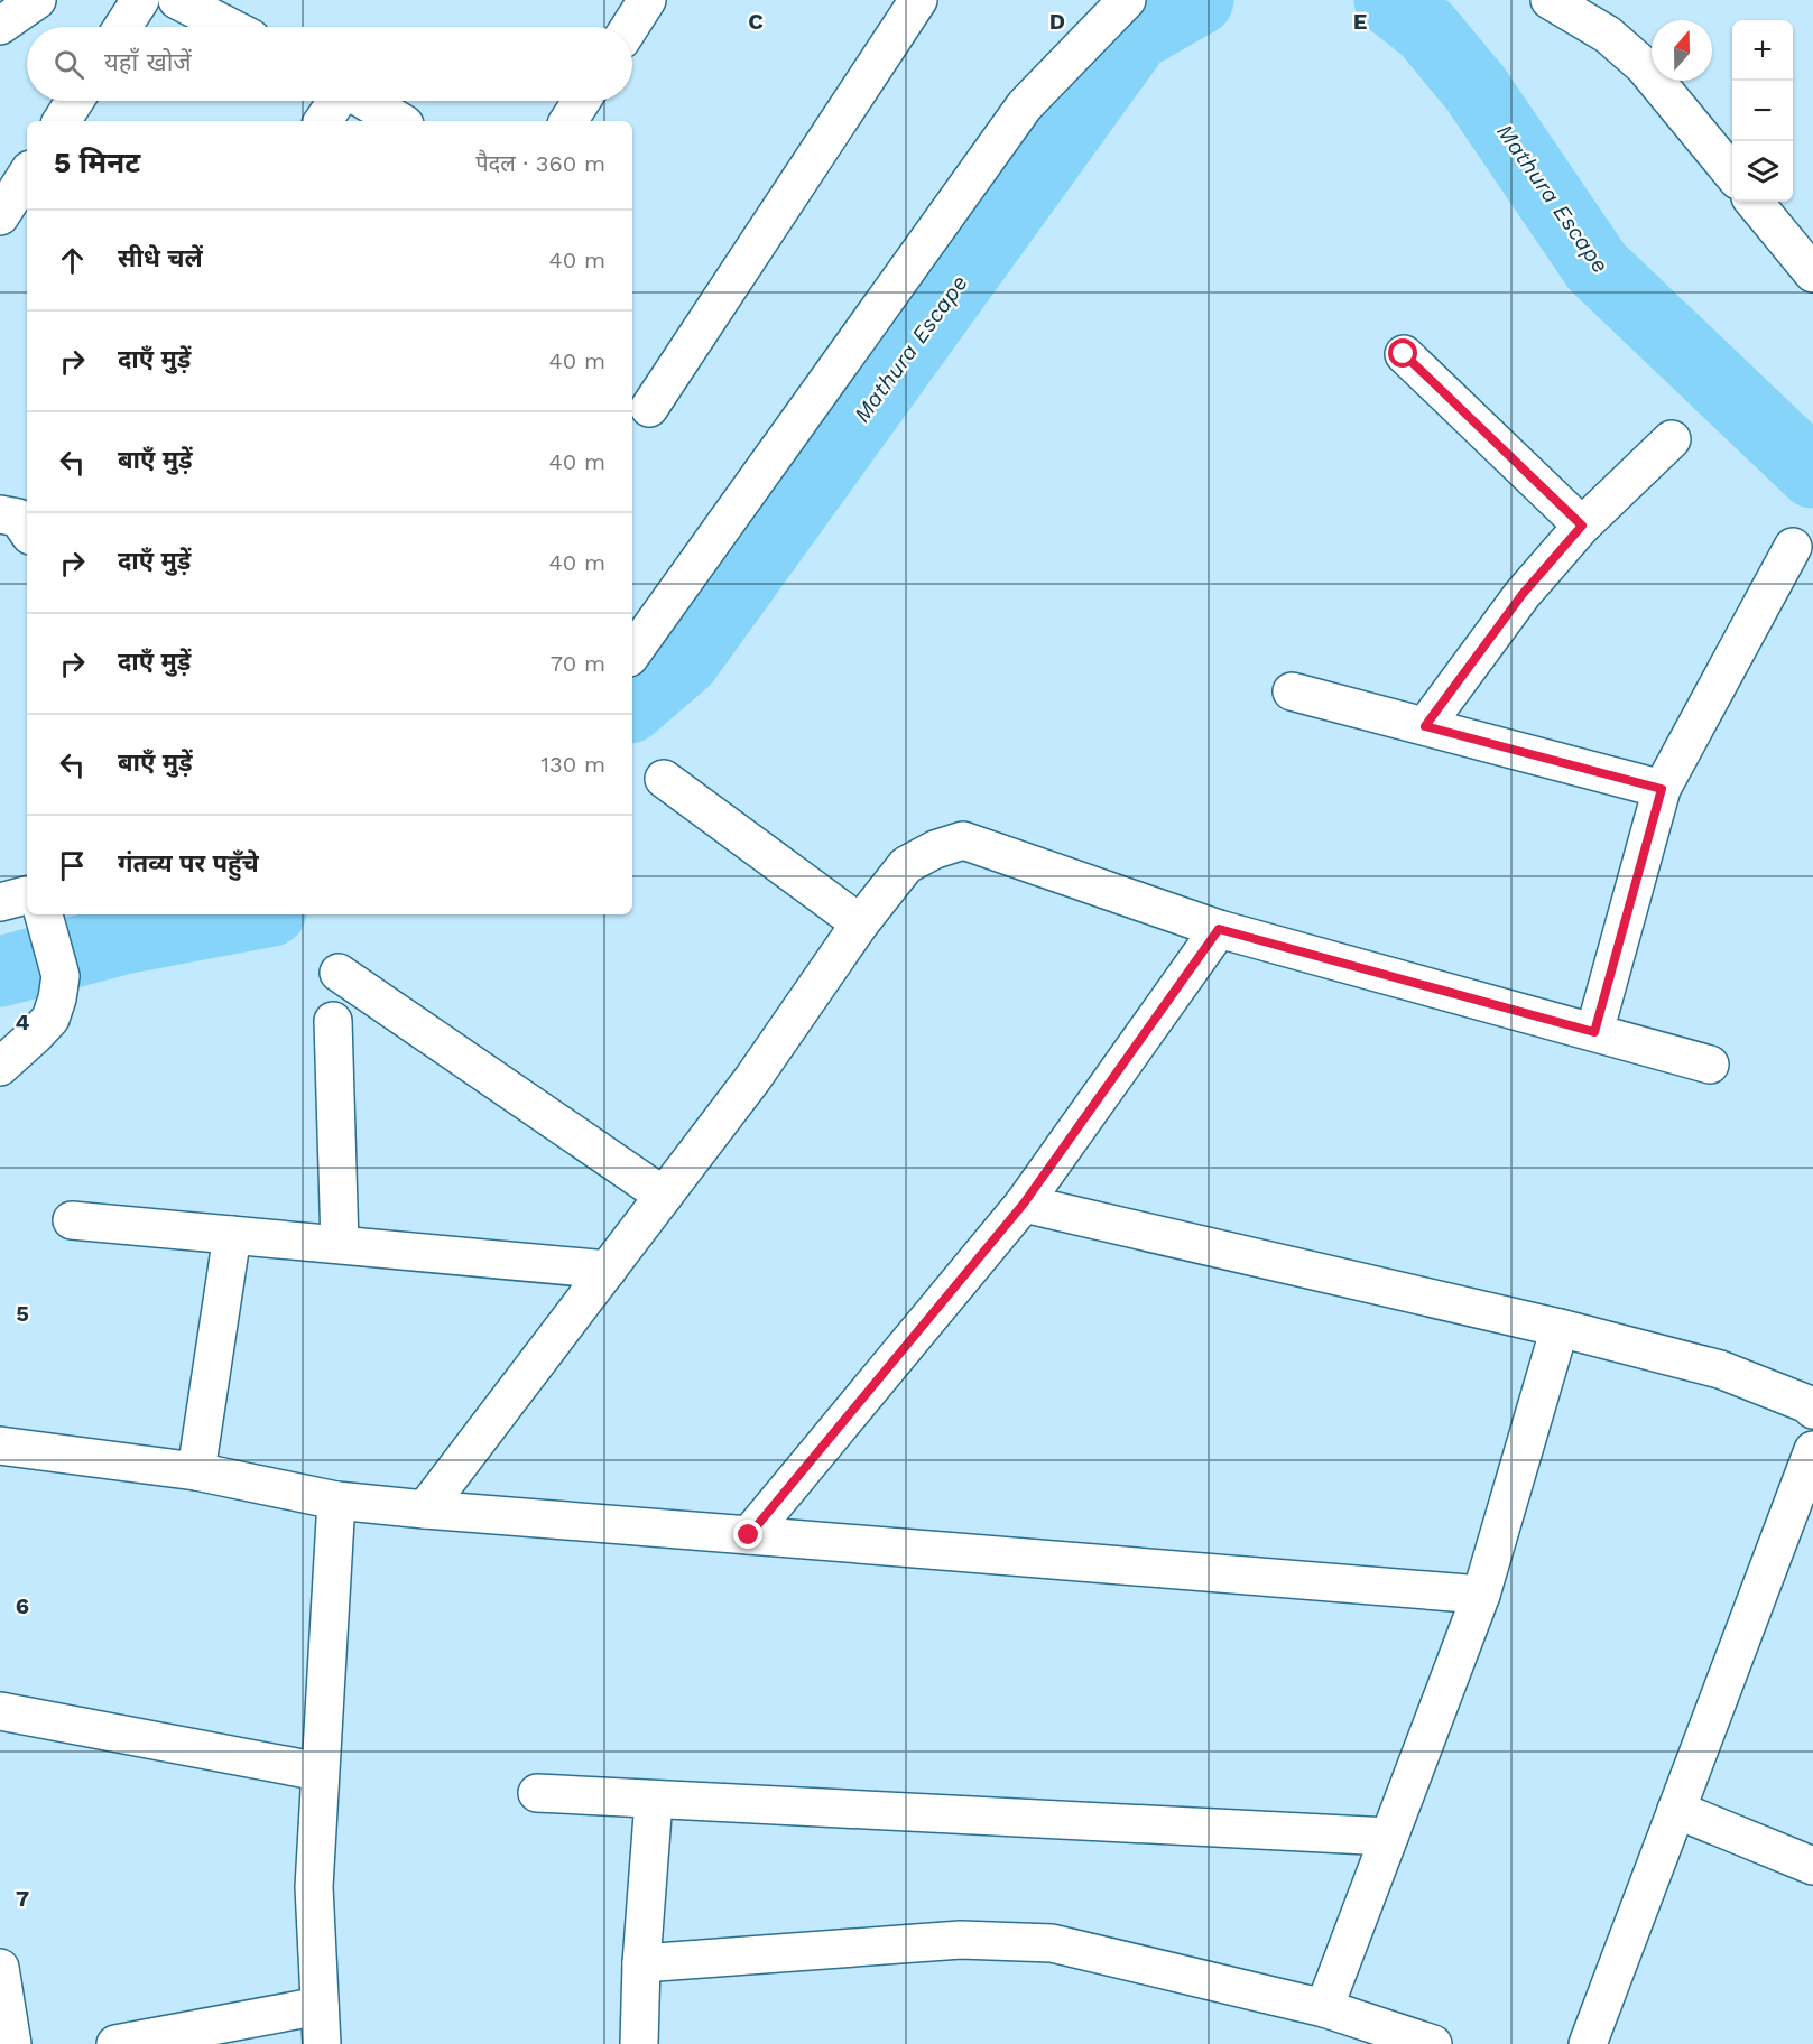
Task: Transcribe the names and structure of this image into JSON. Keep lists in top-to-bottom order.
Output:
{
  "water": ["Mathura Escape"],
  "north": "top",
  "page": {
    "map_buttons": ["+", "−"],
    "search": "यहाँ खोजें",
    "heading": ["5 मिनट", "पैदल · 360 m"],
    "list": [
      ["सीधे चलें", "40 m"],
      ["दाएँ मुड़ें", "40 m"],
      ["बाएँ मुड़ें", "40 m"],
      ["दाएँ मुड़ें", "40 m"],
      ["दाएँ मुड़ें", "70 m"],
      ["बाएँ मुड़ें", "130 m"],
      "गंतव्य पर पहुँचे"
    ]
  },
  "grid": {
    "columns": ["C", "D", "E"],
    "rows": [
      "4",
      "5",
      "6",
      "7"
    ]
  }
}
